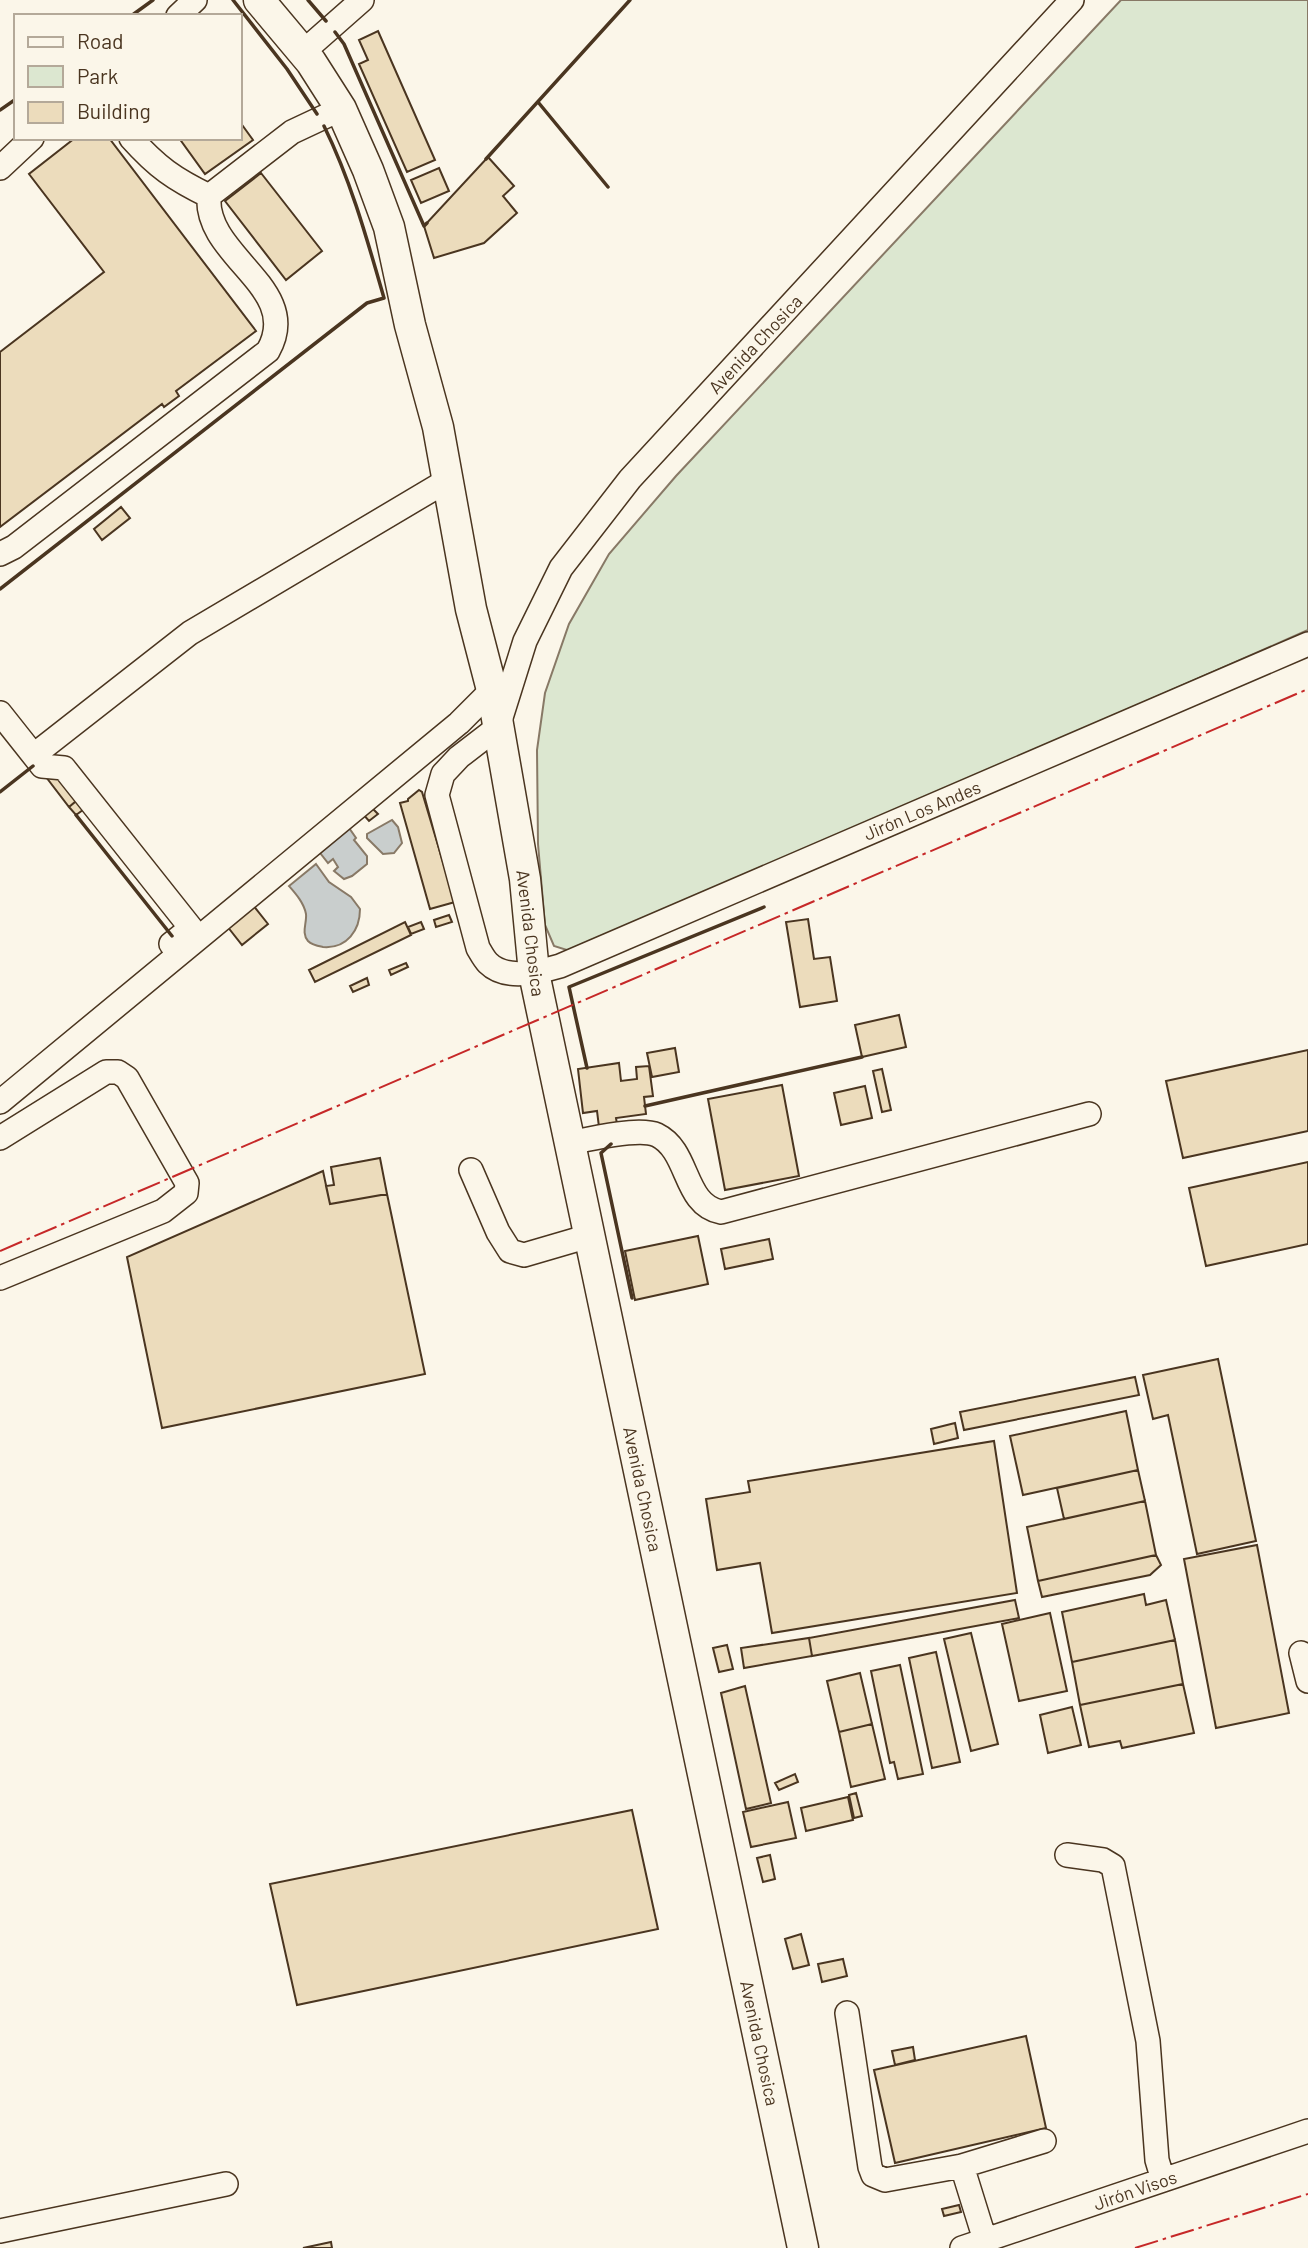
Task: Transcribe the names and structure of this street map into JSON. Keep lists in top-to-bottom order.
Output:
{
  "streets": {
    "main road": ["Avenida Chosica"],
    "street": ["Jirón Los Andes", "Jirón Visos"]
  },
  "crossings": [
    ["Avenida Chosica", "Jirón Los Andes"]
  ],
  "legend": ["Road", "Park", "Building"]
}
